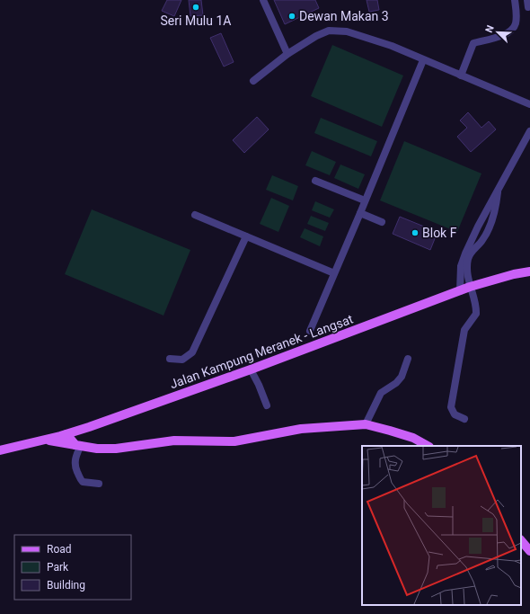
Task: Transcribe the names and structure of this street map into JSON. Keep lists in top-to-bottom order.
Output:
{
  "streets": {
    "main road": ["Jalan Kampung Meranek - Langsat"]
  },
  "places": ["Seri Mulu 1A", "Dewan Makan 3", "Blok F"],
  "legend": ["Road", "Park", "Building"],
  "north": "top left"
}
